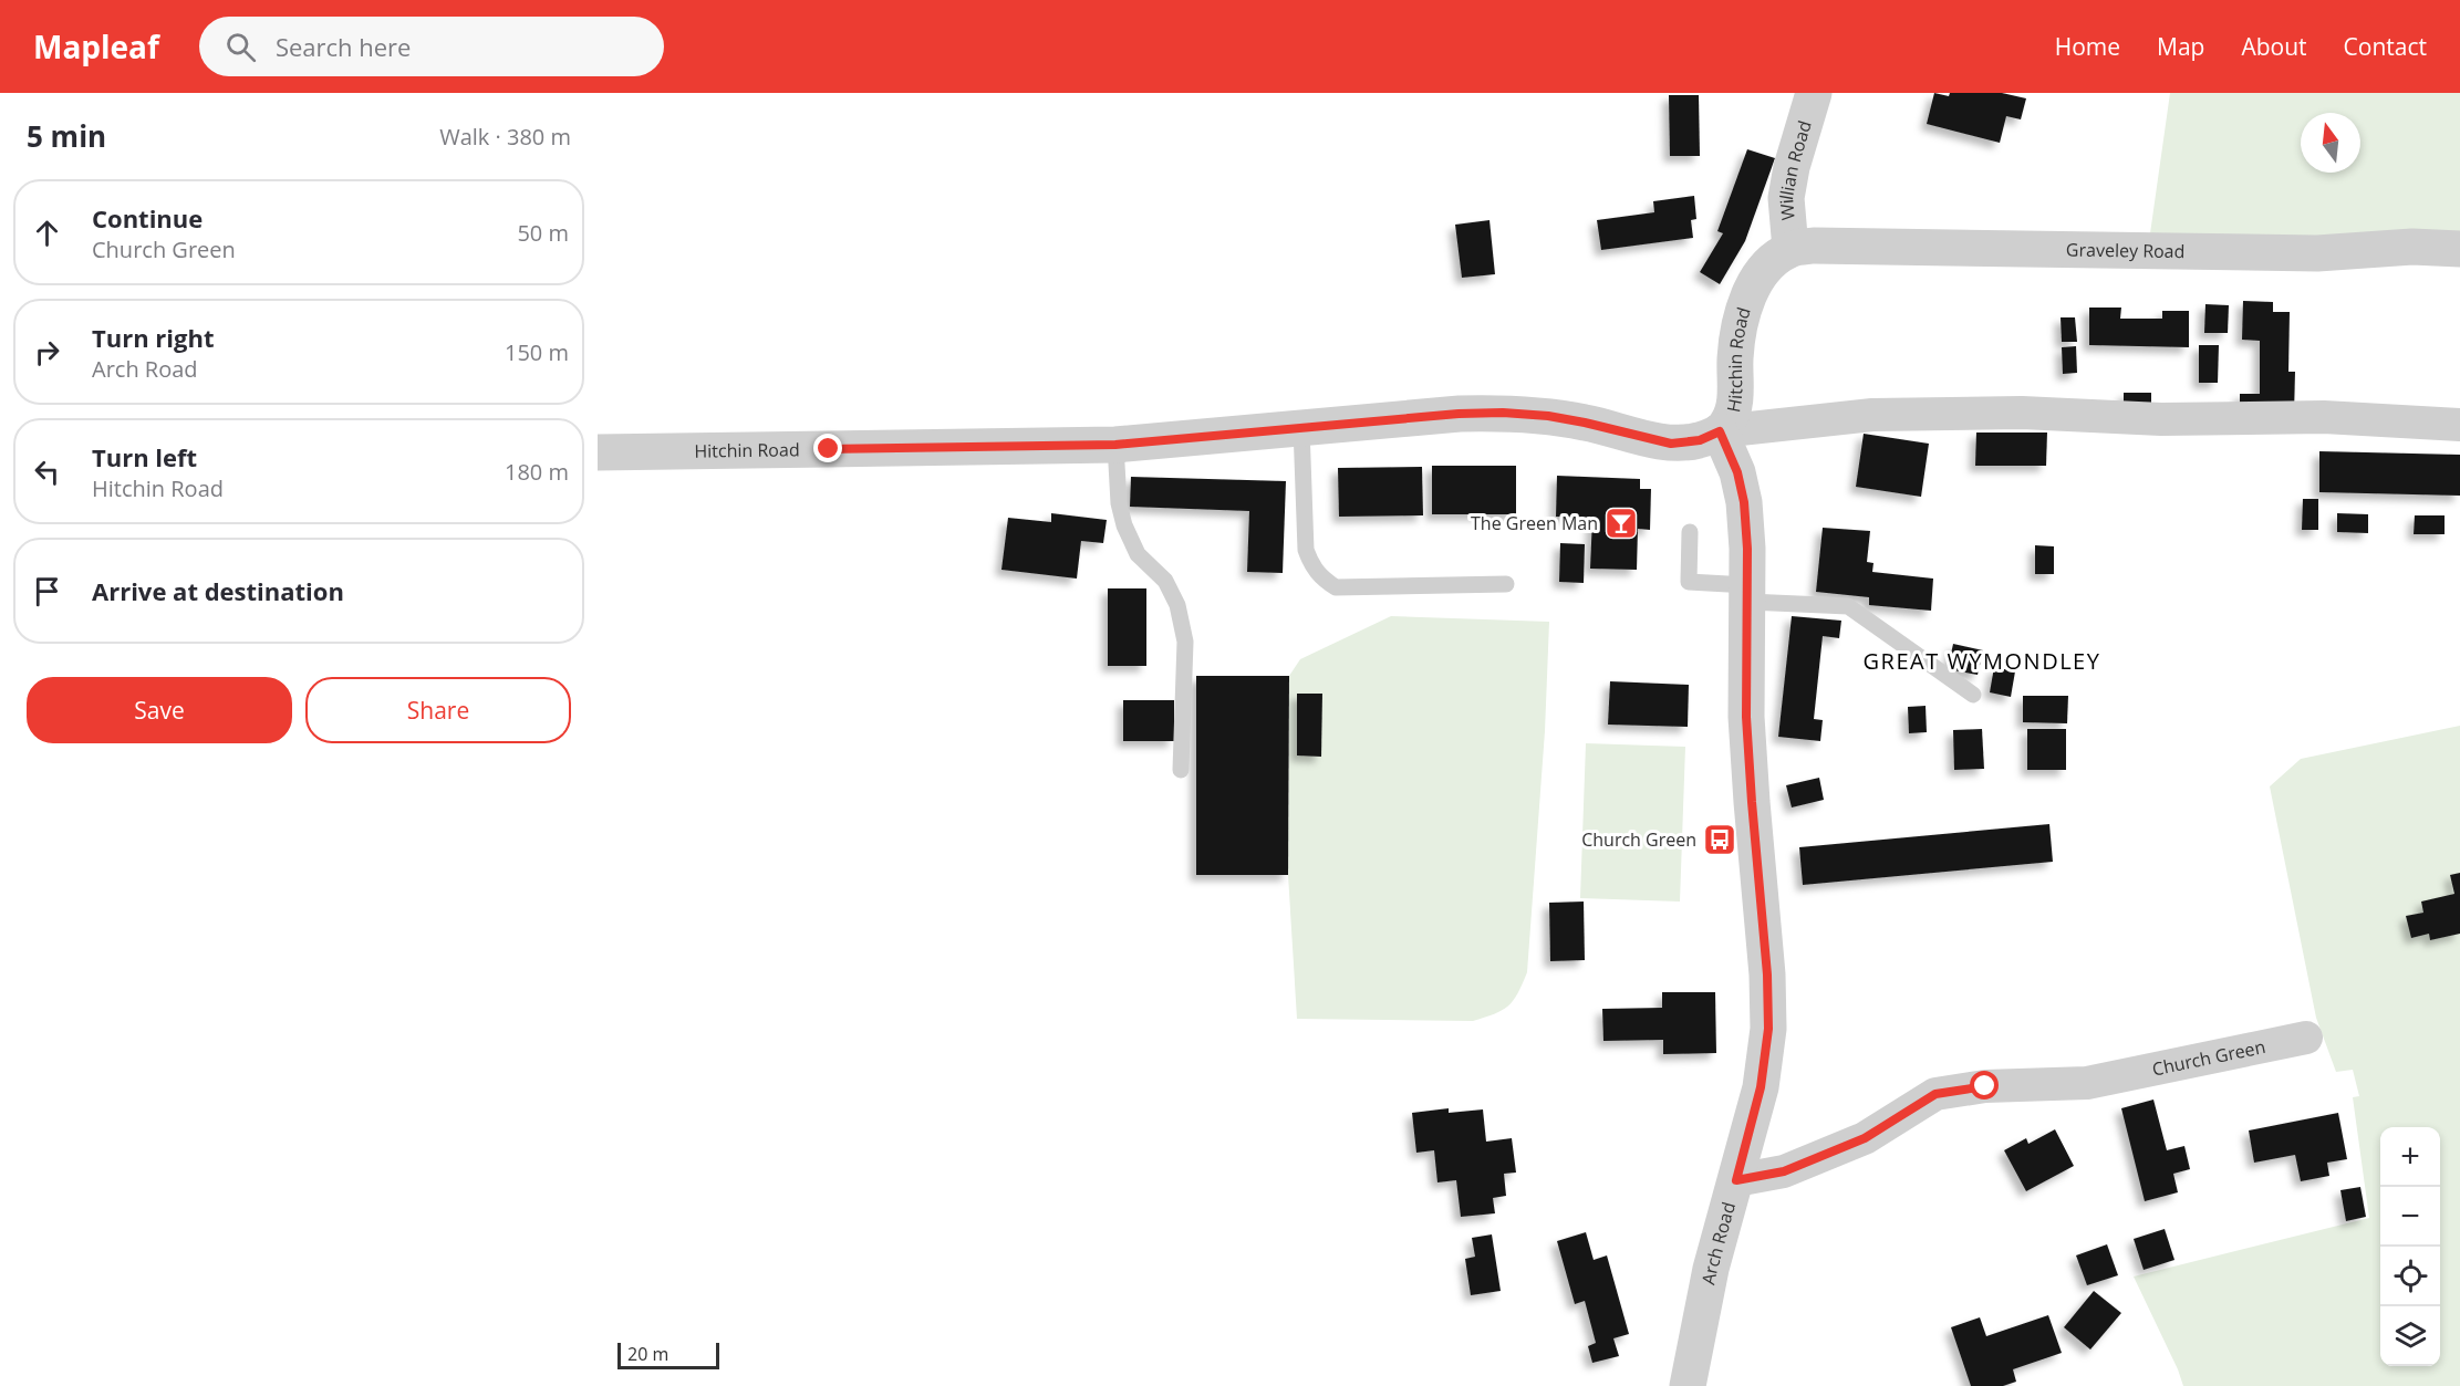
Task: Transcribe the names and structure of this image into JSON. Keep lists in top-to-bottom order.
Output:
{
  "streets": {
    "street": [
      "Willian Road",
      "Graveley Road",
      "Hitchin Road",
      "Church Green",
      "Arch Road"
    ]
  },
  "crossings": [
    ["Willian Road", "Graveley Road"],
    ["Willian Road", "Hitchin Road"],
    ["Graveley Road", "Hitchin Road"],
    ["Hitchin Road", "Arch Road"],
    ["Church Green", "Arch Road"]
  ],
  "districts": ["GREAT WYMONDLEY"],
  "places": {
    "bar": ["The Green Man"],
    "bus stop": ["Church Green"]
  },
  "scale_bar": "20 m",
  "north": "top",
  "page": {
    "header": "Mapleaf",
    "search": "Search here",
    "nav": [
      "Home",
      "Map",
      "About",
      "Contact"
    ],
    "heading": ["5 min", "Walk · 380 m"],
    "list": [
      ["Continue", "Church Green", "50 m"],
      ["Turn right", "Arch Road", "150 m"],
      ["Turn left", "Hitchin Road", "180 m"],
      "Arrive at destination"
    ],
    "buttons": ["Save", "Share"],
    "map_buttons": ["+", "−"],
    "scale": "20 m"
  }
}
